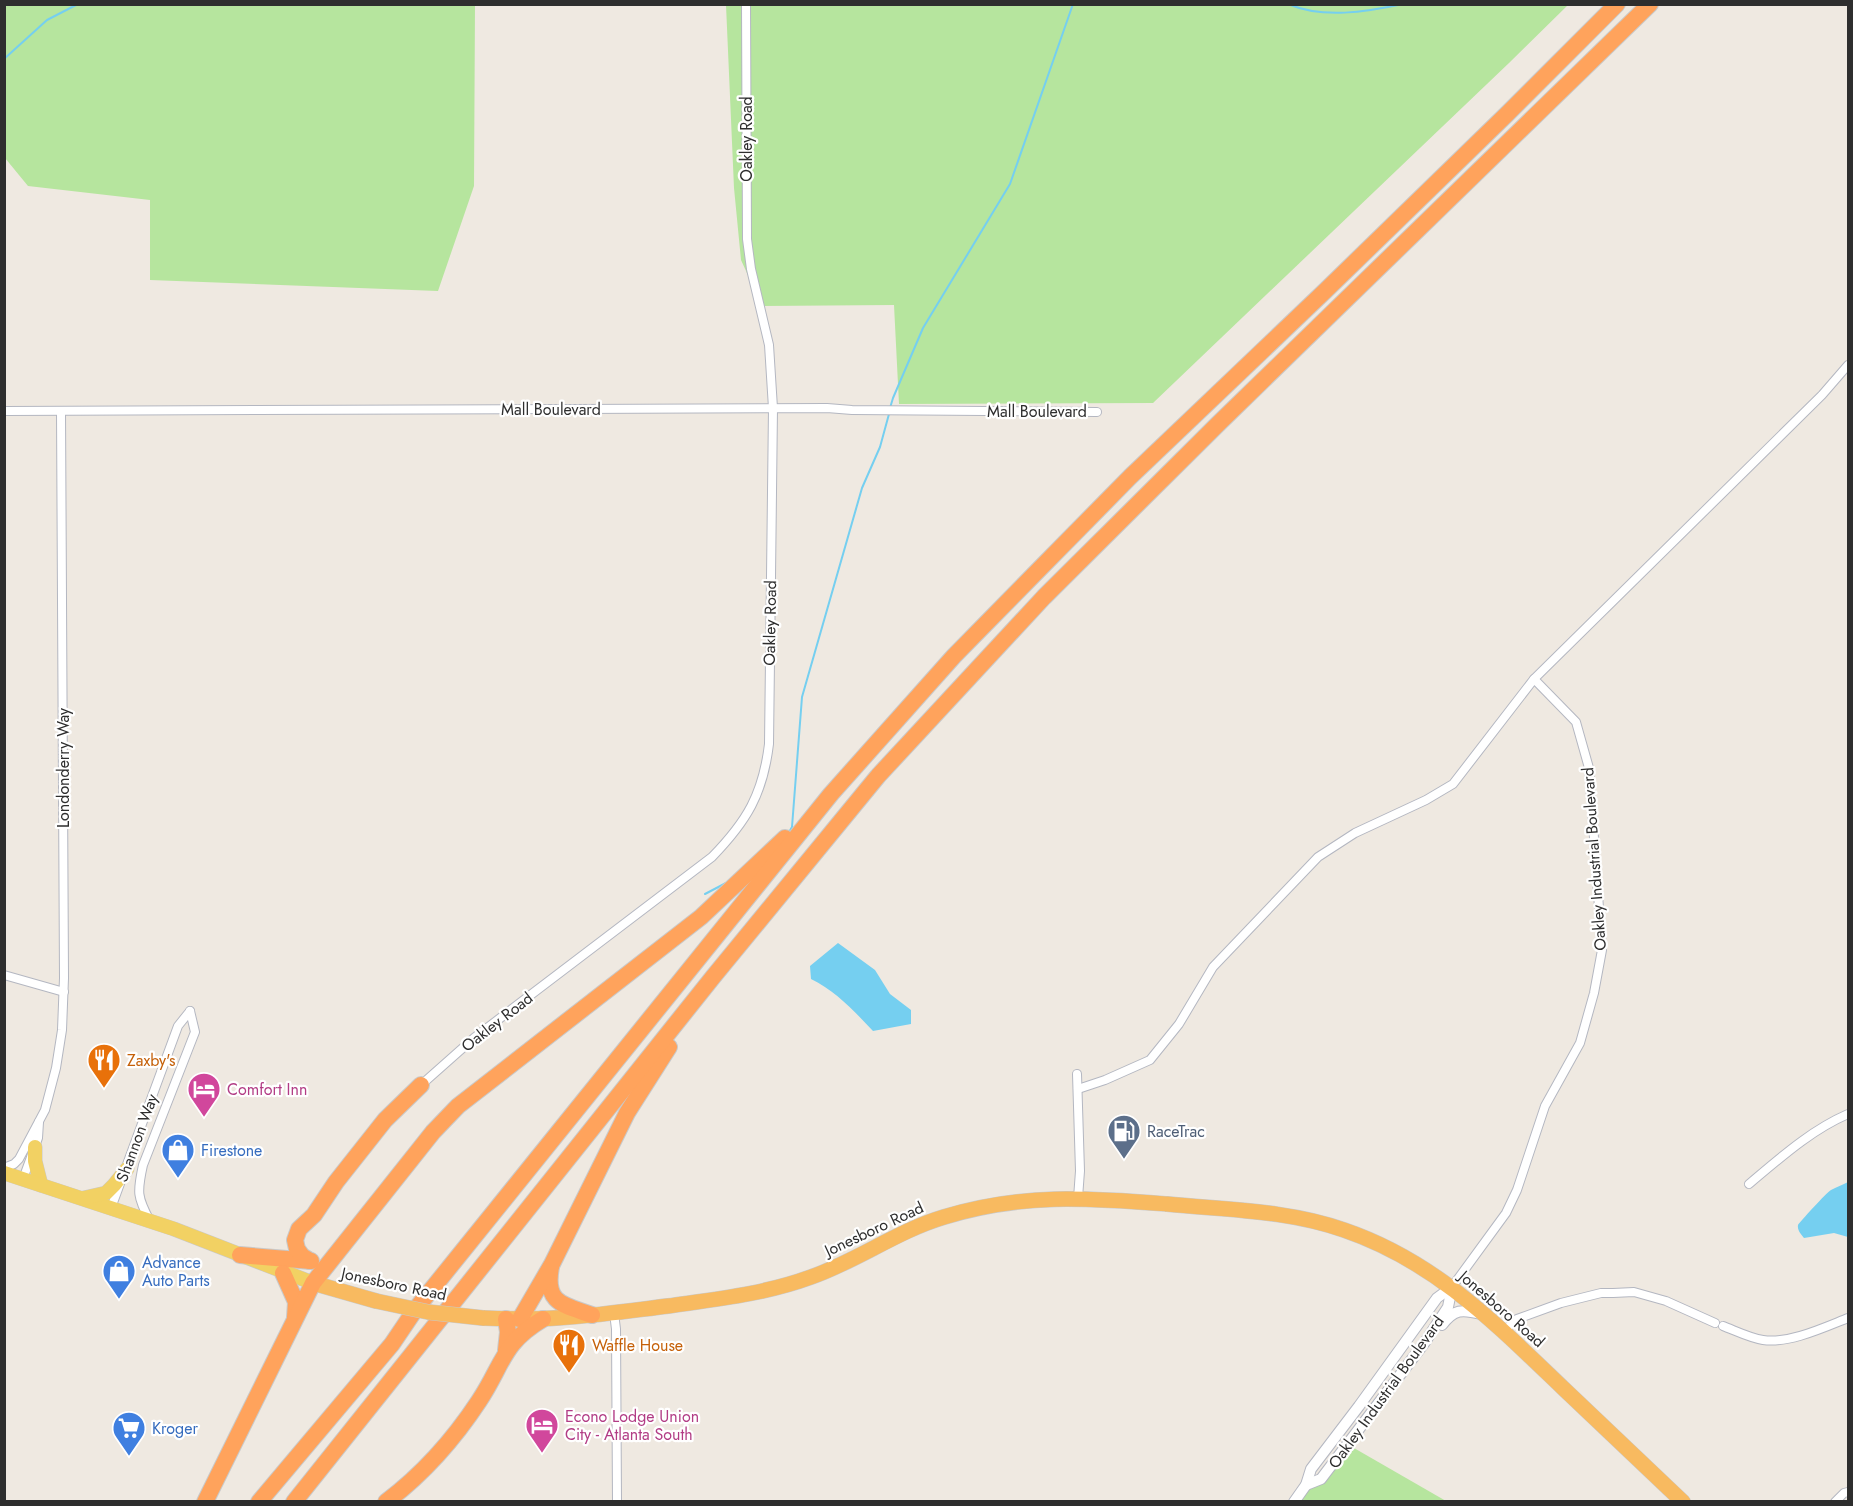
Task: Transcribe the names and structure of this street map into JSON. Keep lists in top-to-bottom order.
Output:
{
  "streets": {
    "highway": ["Jonesboro Road"],
    "street": [
      "Oakley Road",
      "Mall Boulevard",
      "Londonderry Way",
      "Oakley Industrial Boulevard",
      "Shannon Way"
    ]
  },
  "crossings": [
    ["Oakley Road", "Mall Boulevard"],
    ["Mall Boulevard", "Londonderry Way"],
    ["Londonderry Way", "Jonesboro Road"],
    ["Oakley Industrial Boulevard", "Jonesboro Road"],
    ["Shannon Way", "Jonesboro Road"]
  ],
  "places": {
    "restaurant": ["Zaxby's", "Waffle House"],
    "hotel": ["Comfort Inn", "Econo Lodge Union City - Atlanta South"],
    "fuel station": ["RaceTrac"],
    "shop": ["Firestone", "Advance Auto Parts"],
    "supermarket": ["Kroger"]
  }
}
